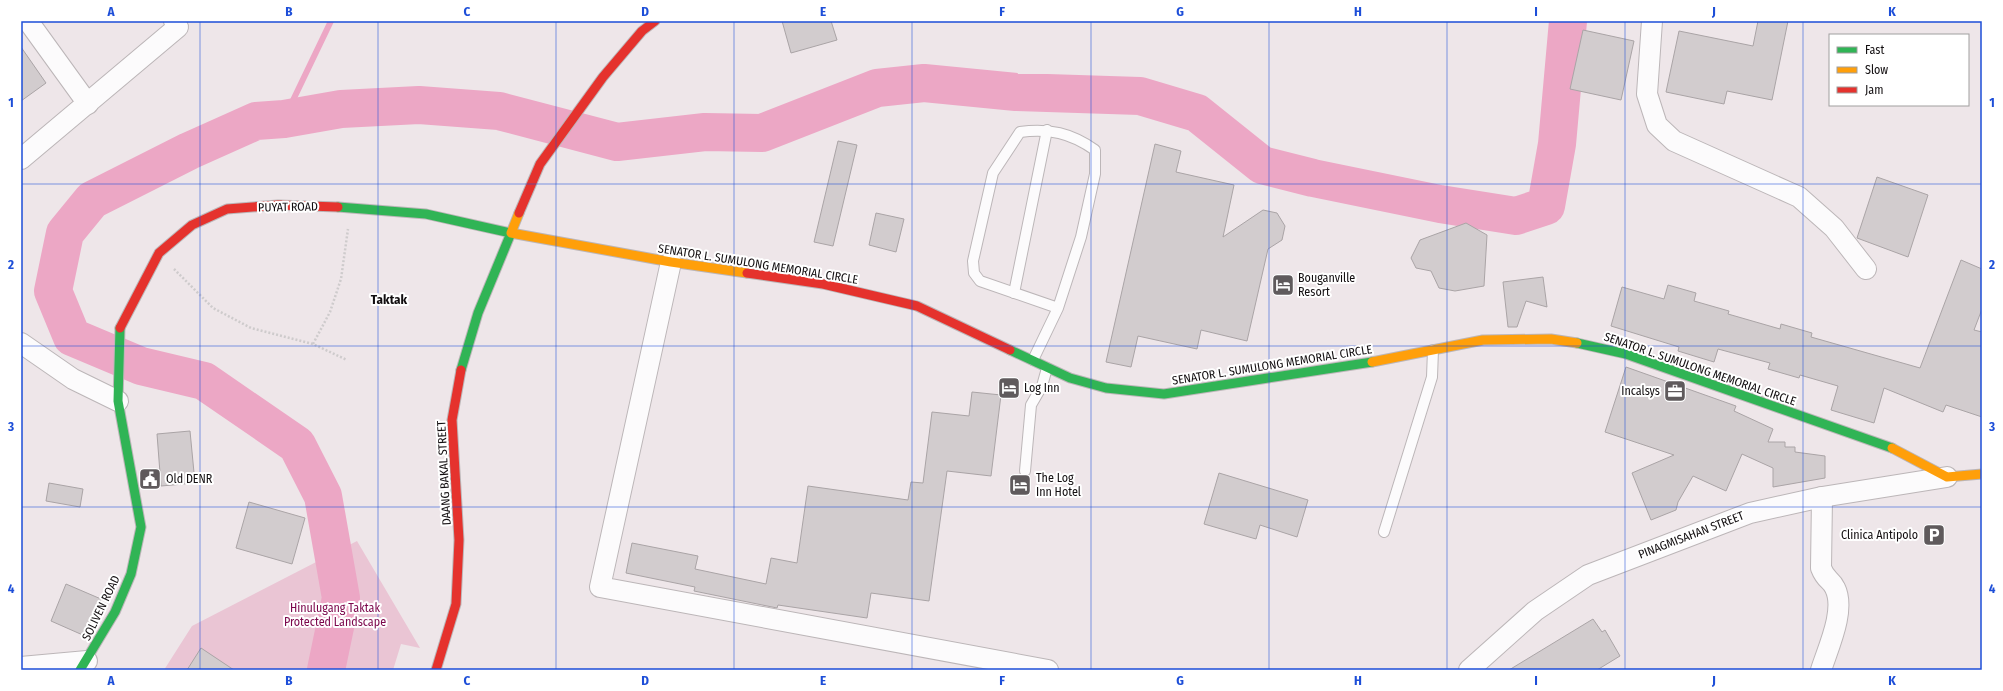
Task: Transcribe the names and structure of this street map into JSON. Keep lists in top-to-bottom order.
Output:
{
  "streets": {
    "main road": [
      "PUYAT ROAD",
      "SENATOR L. SUMULONG MEMORIAL CIRCLE",
      "DAANG BAKAL STREET",
      "SOLIVEN ROAD"
    ],
    "street": ["PINAGMISAHAN STREET"]
  },
  "crossings": [
    ["PUYAT ROAD", "SENATOR L. SUMULONG MEMORIAL CIRCLE"],
    ["PUYAT ROAD", "DAANG BAKAL STREET"],
    ["PUYAT ROAD", "SOLIVEN ROAD"],
    ["SENATOR L. SUMULONG MEMORIAL CIRCLE", "DAANG BAKAL STREET"],
    ["SENATOR L. SUMULONG MEMORIAL CIRCLE", "PINAGMISAHAN STREET"]
  ],
  "districts": ["Taktak"],
  "parks": ["Hinulugang Taktak Protected Landscape"],
  "places": {
    "hotel": ["Bouganville Resort", "Log Inn", "The Log Inn Hotel"],
    "office": ["Incalsys"],
    "public building": ["Old DENR"],
    "parking": ["Clinica Antipolo"]
  },
  "legend": ["Fast", "Slow", "Jam"],
  "grid": {
    "columns": [
      "A",
      "B",
      "C",
      "D",
      "E",
      "F",
      "G",
      "H",
      "I",
      "J",
      "K"
    ],
    "rows": [
      "1",
      "2",
      "3",
      "4"
    ]
  }
}
